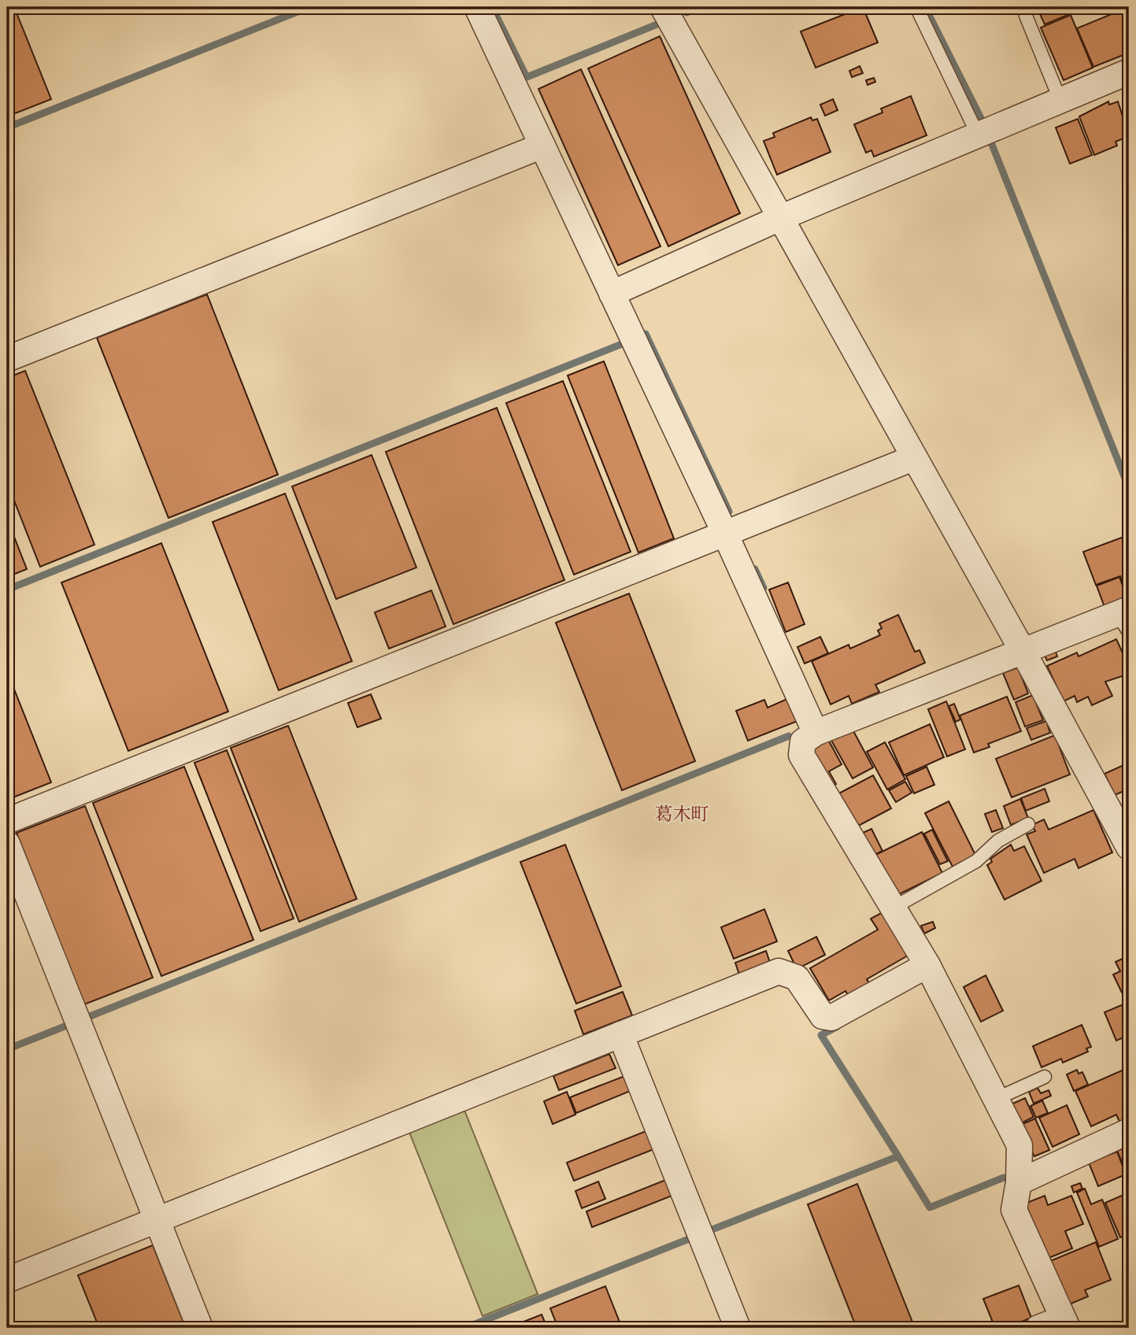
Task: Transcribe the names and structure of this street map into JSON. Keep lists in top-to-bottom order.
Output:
{
  "districts": ["葛木町"]
}
